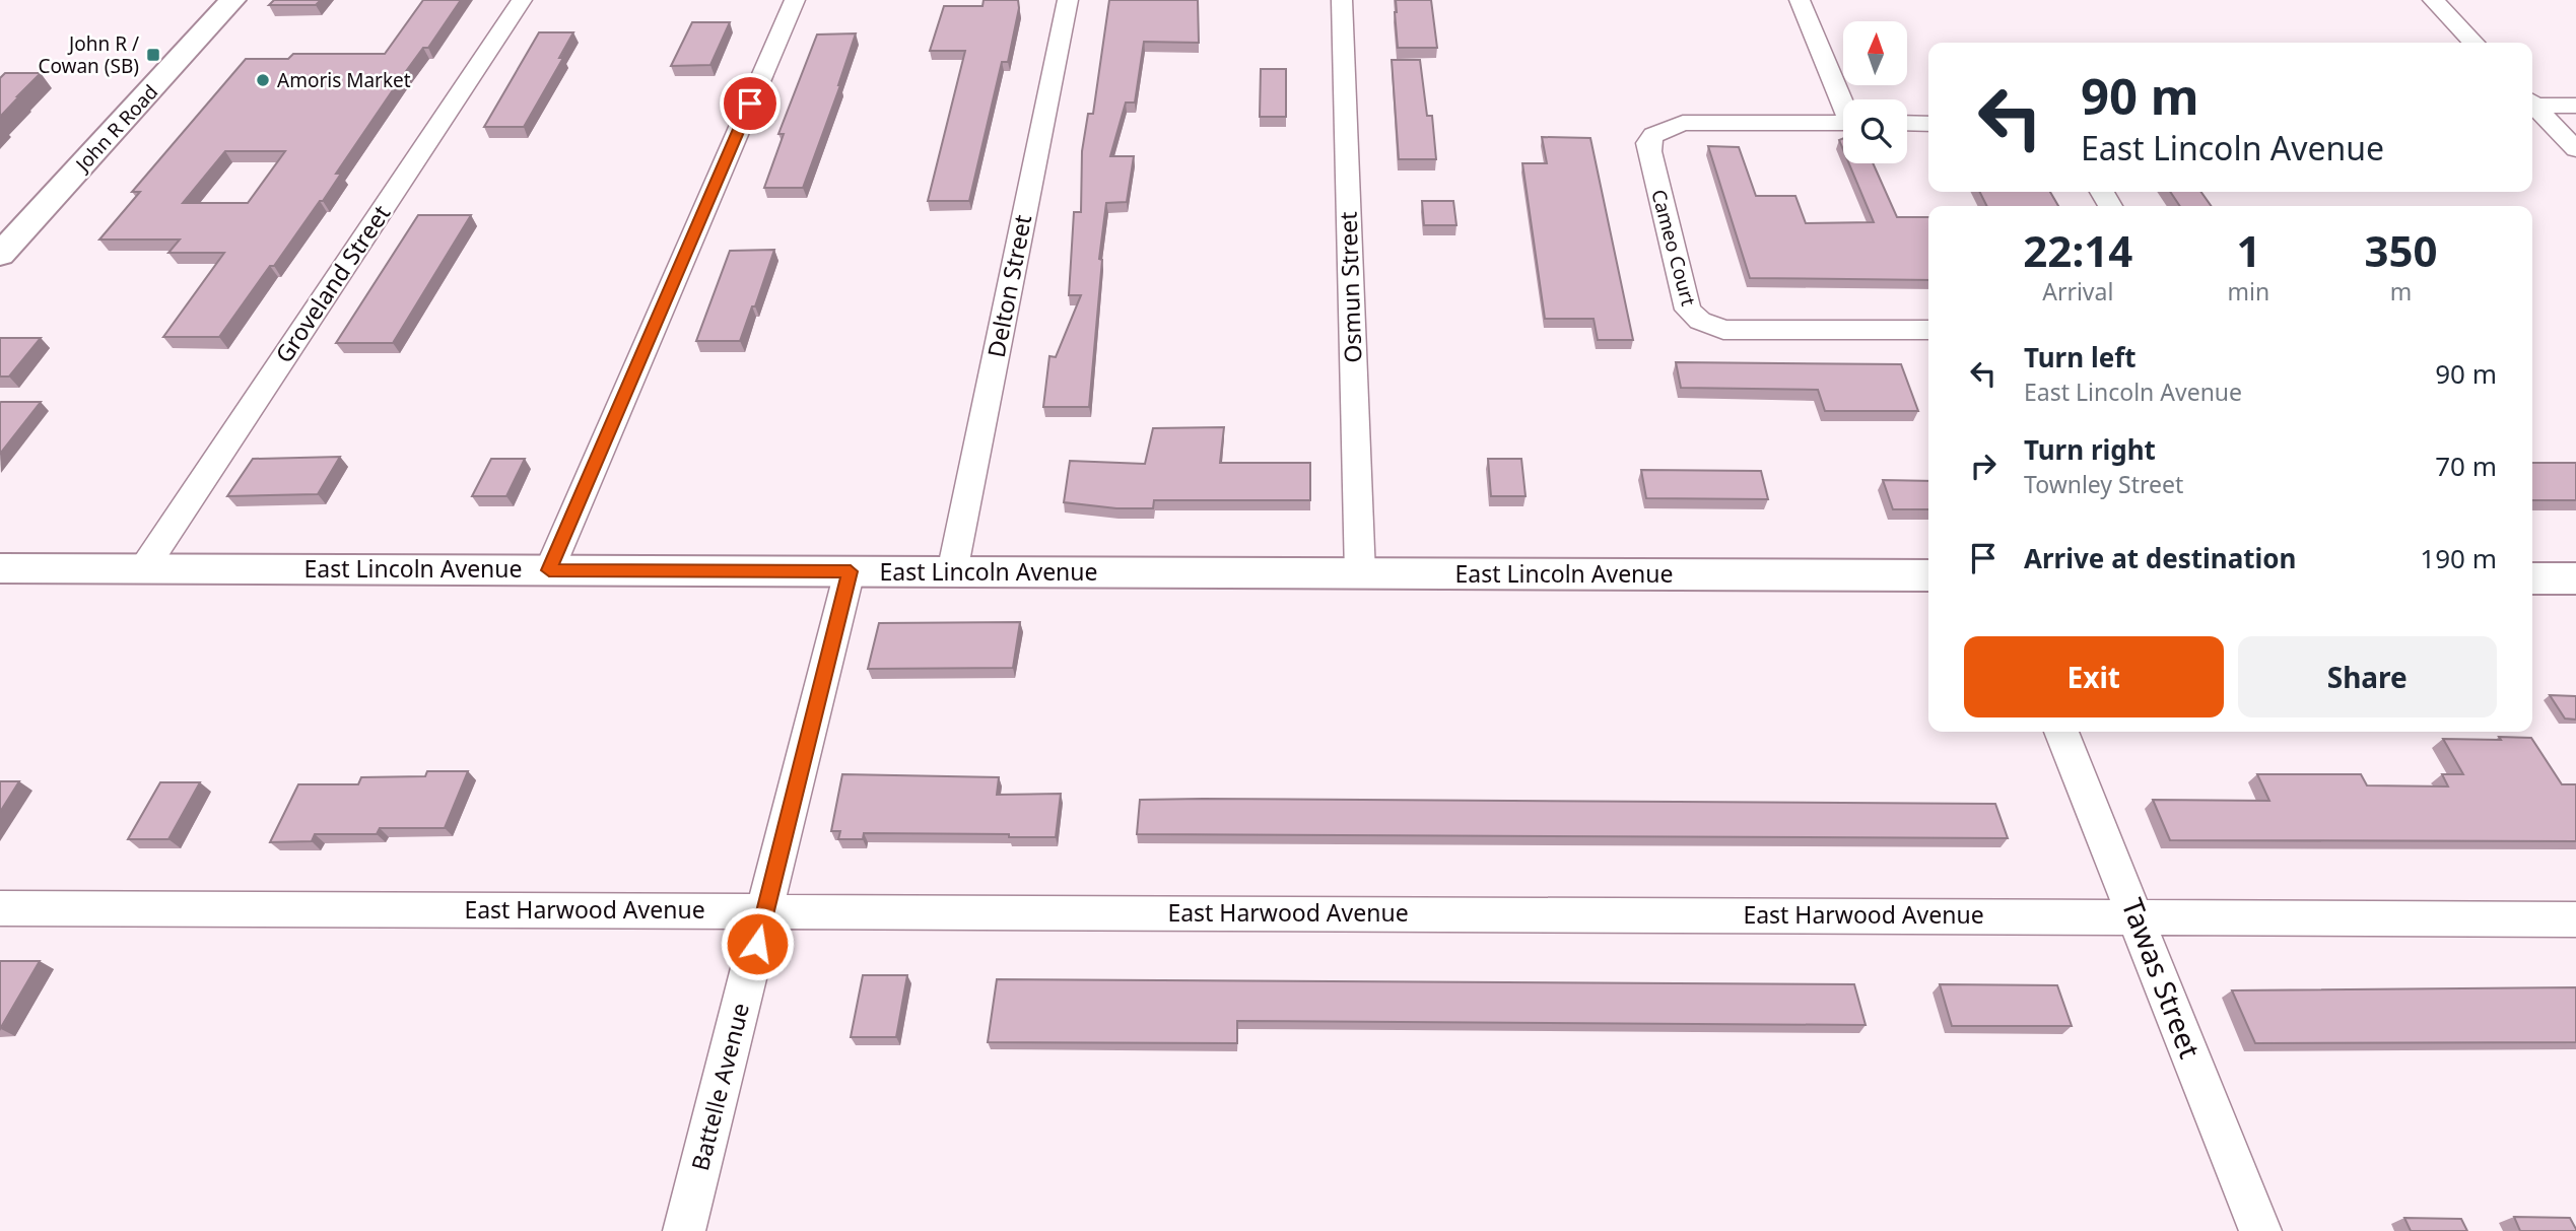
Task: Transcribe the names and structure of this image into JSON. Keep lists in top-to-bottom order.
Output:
{
  "streets": {
    "street": [
      "John R Road",
      "Cameo Court",
      "Groveland Street",
      "Delton Street",
      "Osmun Street",
      "East Lincoln Avenue",
      "East Harwood Avenue",
      "Tawas Street",
      "Battelle Avenue"
    ]
  },
  "crossings": [
    ["Groveland Street", "East Lincoln Avenue"],
    ["Delton Street", "East Lincoln Avenue"],
    ["Osmun Street", "East Lincoln Avenue"],
    ["East Lincoln Avenue", "Battelle Avenue"],
    ["East Harwood Avenue", "Tawas Street"],
    ["East Harwood Avenue", "Battelle Avenue"]
  ],
  "places": {
    "transit": ["John R / Cowan (SB)"],
    "other": ["Amoris Market"]
  },
  "north": "top",
  "page": {
    "turn": ["90 m", "East Lincoln Avenue"],
    "eta": [
      "22:14",
      "Arrival",
      "1",
      "min",
      "350",
      "m"
    ],
    "list": [
      {
        "name": "Turn left",
        "note": "East Lincoln Avenue",
        "value": "90 m"
      },
      {
        "name": "Turn right",
        "note": "Townley Street",
        "value": "70 m"
      },
      {
        "name": "Arrive at destination",
        "value": "190 m"
      }
    ],
    "buttons": ["Exit", "Share"]
  }
}
